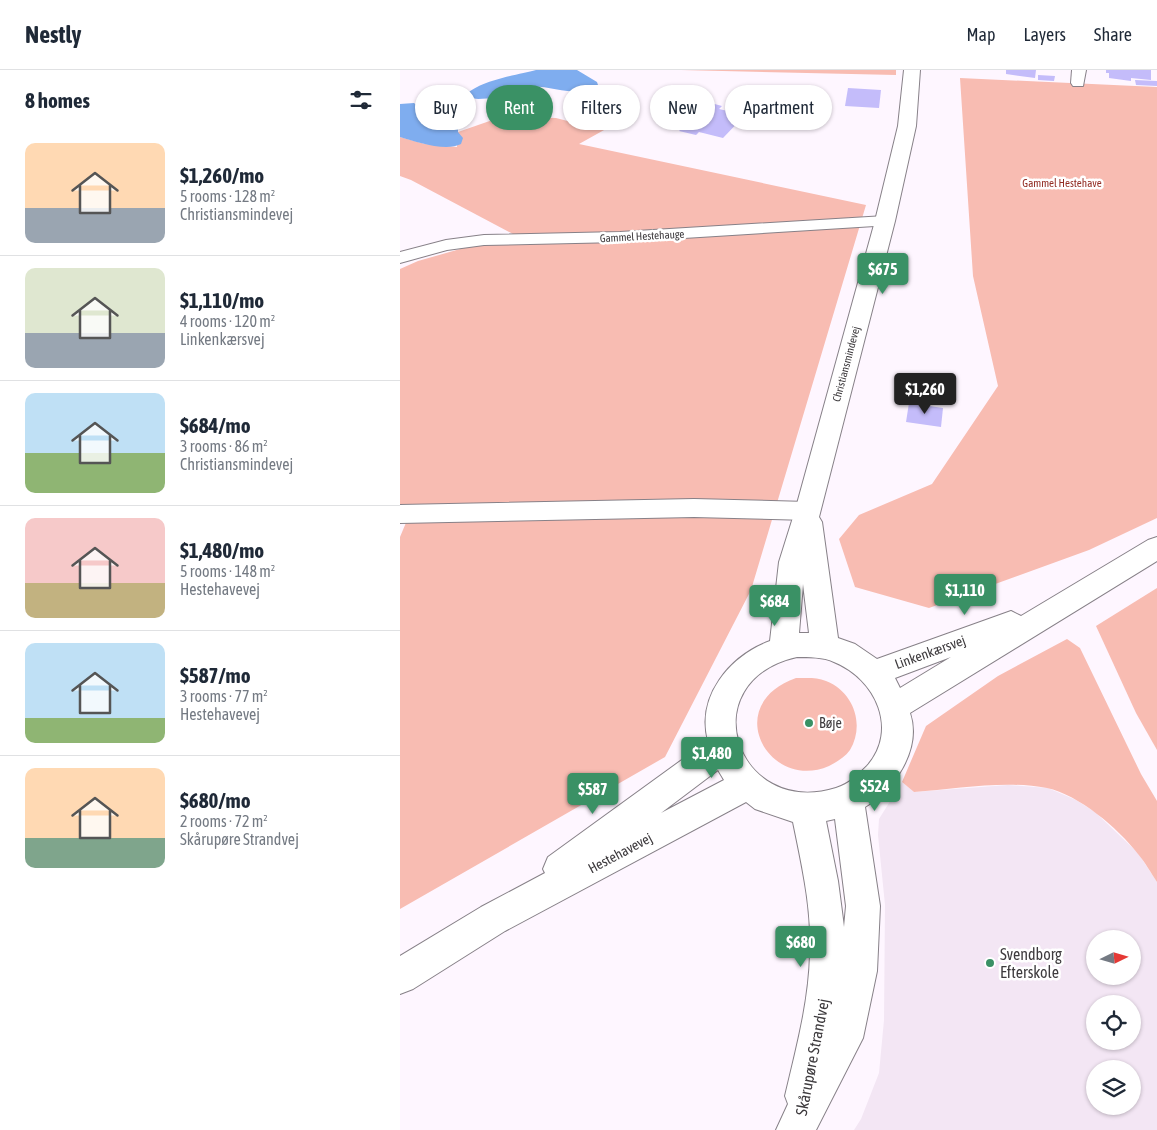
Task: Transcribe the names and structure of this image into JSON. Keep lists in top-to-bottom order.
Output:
{
  "streets": {
    "street": [
      "Gammel Hestehauge",
      "Christiansmindevej",
      "Linkenkærsvej",
      "Hestehavevej",
      "Skårupøre Strandvej"
    ]
  },
  "crossings": [
    ["Gammel Hestehauge", "Christiansmindevej"],
    ["Christiansmindevej", "Linkenkærsvej"],
    ["Christiansmindevej", "Hestehavevej"],
    ["Christiansmindevej", "Skårupøre Strandvej"],
    ["Linkenkærsvej", "Hestehavevej"],
    ["Linkenkærsvej", "Skårupøre Strandvej"],
    ["Hestehavevej", "Skårupøre Strandvej"]
  ],
  "parks": ["Gammel Hestehave"],
  "places": ["Bøje", "Svendborg Efterskole"],
  "north": "right",
  "page": {
    "header": "Nestly",
    "nav": ["Map", "Layers", "Share"],
    "heading": "8 homes",
    "chip": [
      "Buy",
      "Rent",
      "Filters",
      "New",
      "Apartment"
    ],
    "list": [
      {
        "name": "$1,260/mo",
        "note": "5 rooms · 128 m² · Christiansmindevej"
      },
      {
        "name": "$1,110/mo",
        "note": "4 rooms · 120 m² · Linkenkærsvej"
      },
      {
        "name": "$684/mo",
        "note": "3 rooms · 86 m² · Christiansmindevej"
      },
      {
        "name": "$1,480/mo",
        "note": "5 rooms · 148 m² · Hestehavevej"
      },
      {
        "name": "$587/mo",
        "note": "3 rooms · 77 m² · Hestehavevej"
      },
      {
        "name": "$680/mo",
        "note": "2 rooms · 72 m² · Skårupøre Strandvej"
      }
    ],
    "price": [
      "$675",
      "$1,260",
      "$1,110",
      "$684",
      "$1,480",
      "$524",
      "$587",
      "$680"
    ]
  }
}
